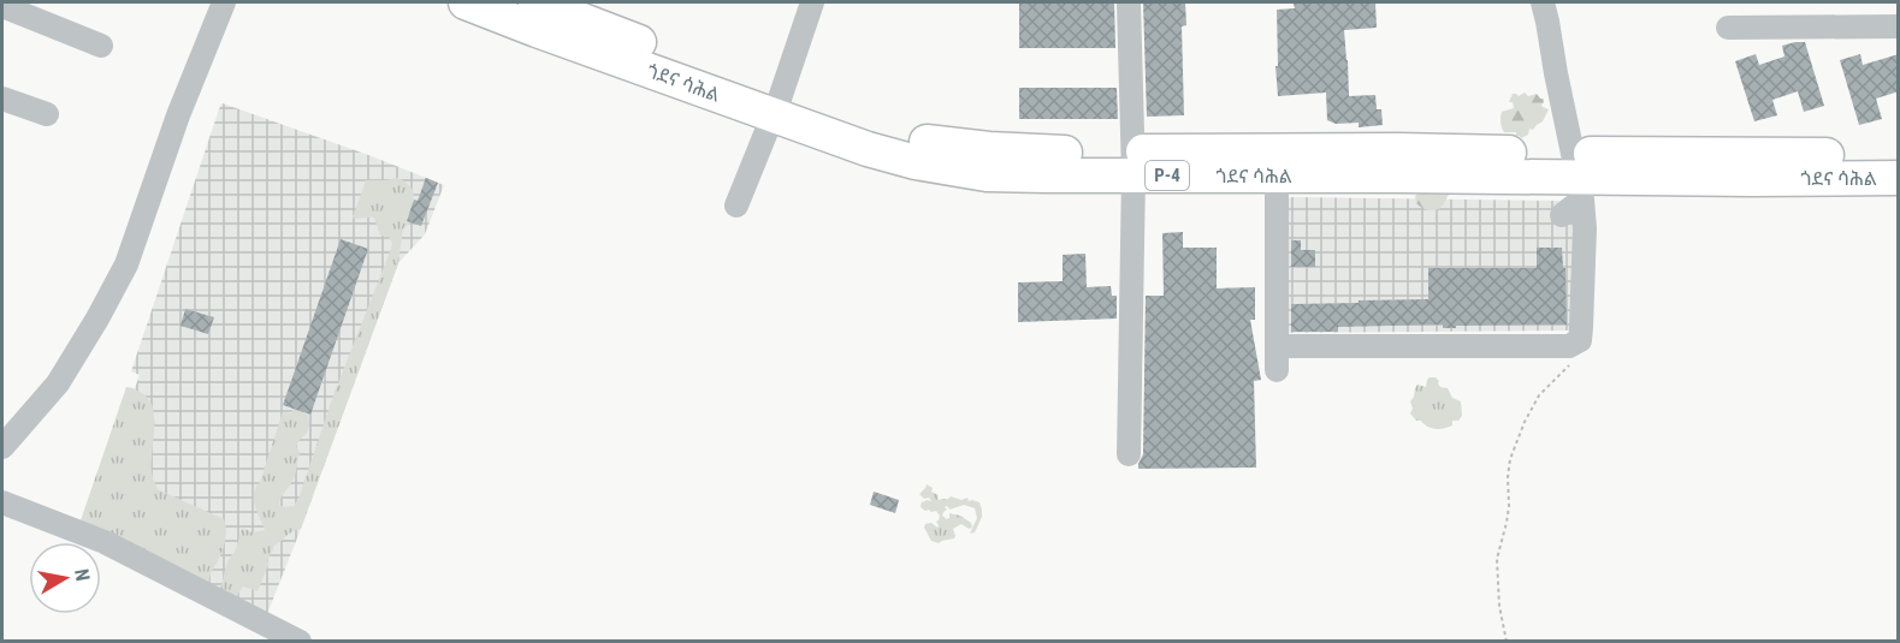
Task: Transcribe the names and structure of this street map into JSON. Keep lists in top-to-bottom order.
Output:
{
  "streets": {
    "highway": ["ጎደና ሳሕል", "P-4"]
  },
  "north": "right"
}
